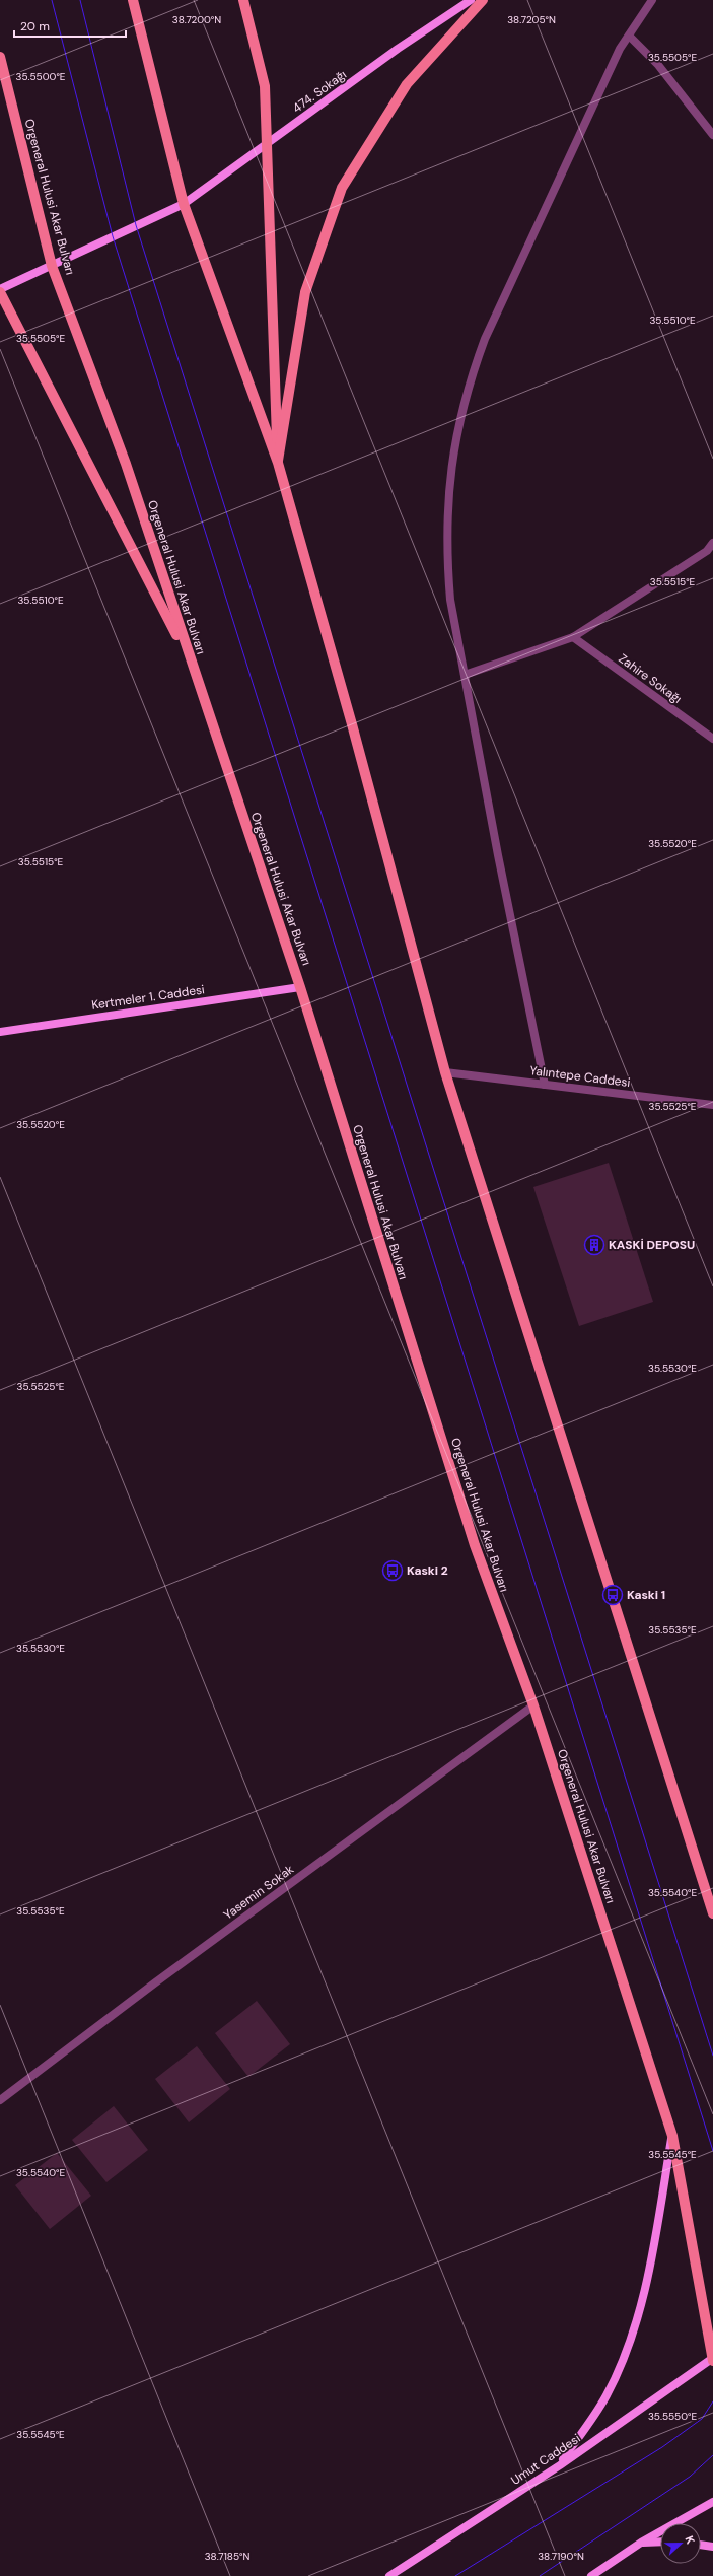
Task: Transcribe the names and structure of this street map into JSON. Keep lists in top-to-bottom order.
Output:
{
  "streets": {
    "main road": ["Orgeneral Hulusi Akar Bulvarı"],
    "street": [
      "474. Sokağı",
      "Zahire Sokağı",
      "Kertmeler 1. Caddesi",
      "Yalıntepe Caddesi",
      "Yasemin Sokak",
      "Umut Caddesi"
    ]
  },
  "crossings": [
    ["474. Sokağı", "Orgeneral Hulusi Akar Bulvarı"],
    ["Orgeneral Hulusi Akar Bulvarı", "Kertmeler 1. Caddesi"],
    ["Orgeneral Hulusi Akar Bulvarı", "Yasemin Sokak"],
    ["Orgeneral Hulusi Akar Bulvarı", "Umut Caddesi"]
  ],
  "places": {
    "building": ["KASKİ DEPOSU"],
    "bus stop": ["Kaski 2", "Kaski 1"]
  },
  "scale_bar": "20 m",
  "north": "right",
  "coordinates": [
    "38.7200°N",
    "38.7205°N",
    "35.5505°E",
    "35.5500°E",
    "35.5510°E",
    "35.5515°E",
    "35.5520°E",
    "35.5525°E",
    "35.5530°E",
    "35.5535°E",
    "35.5540°E",
    "35.5545°E",
    "35.5550°E",
    "38.7185°N",
    "38.7190°N"
  ]
}
